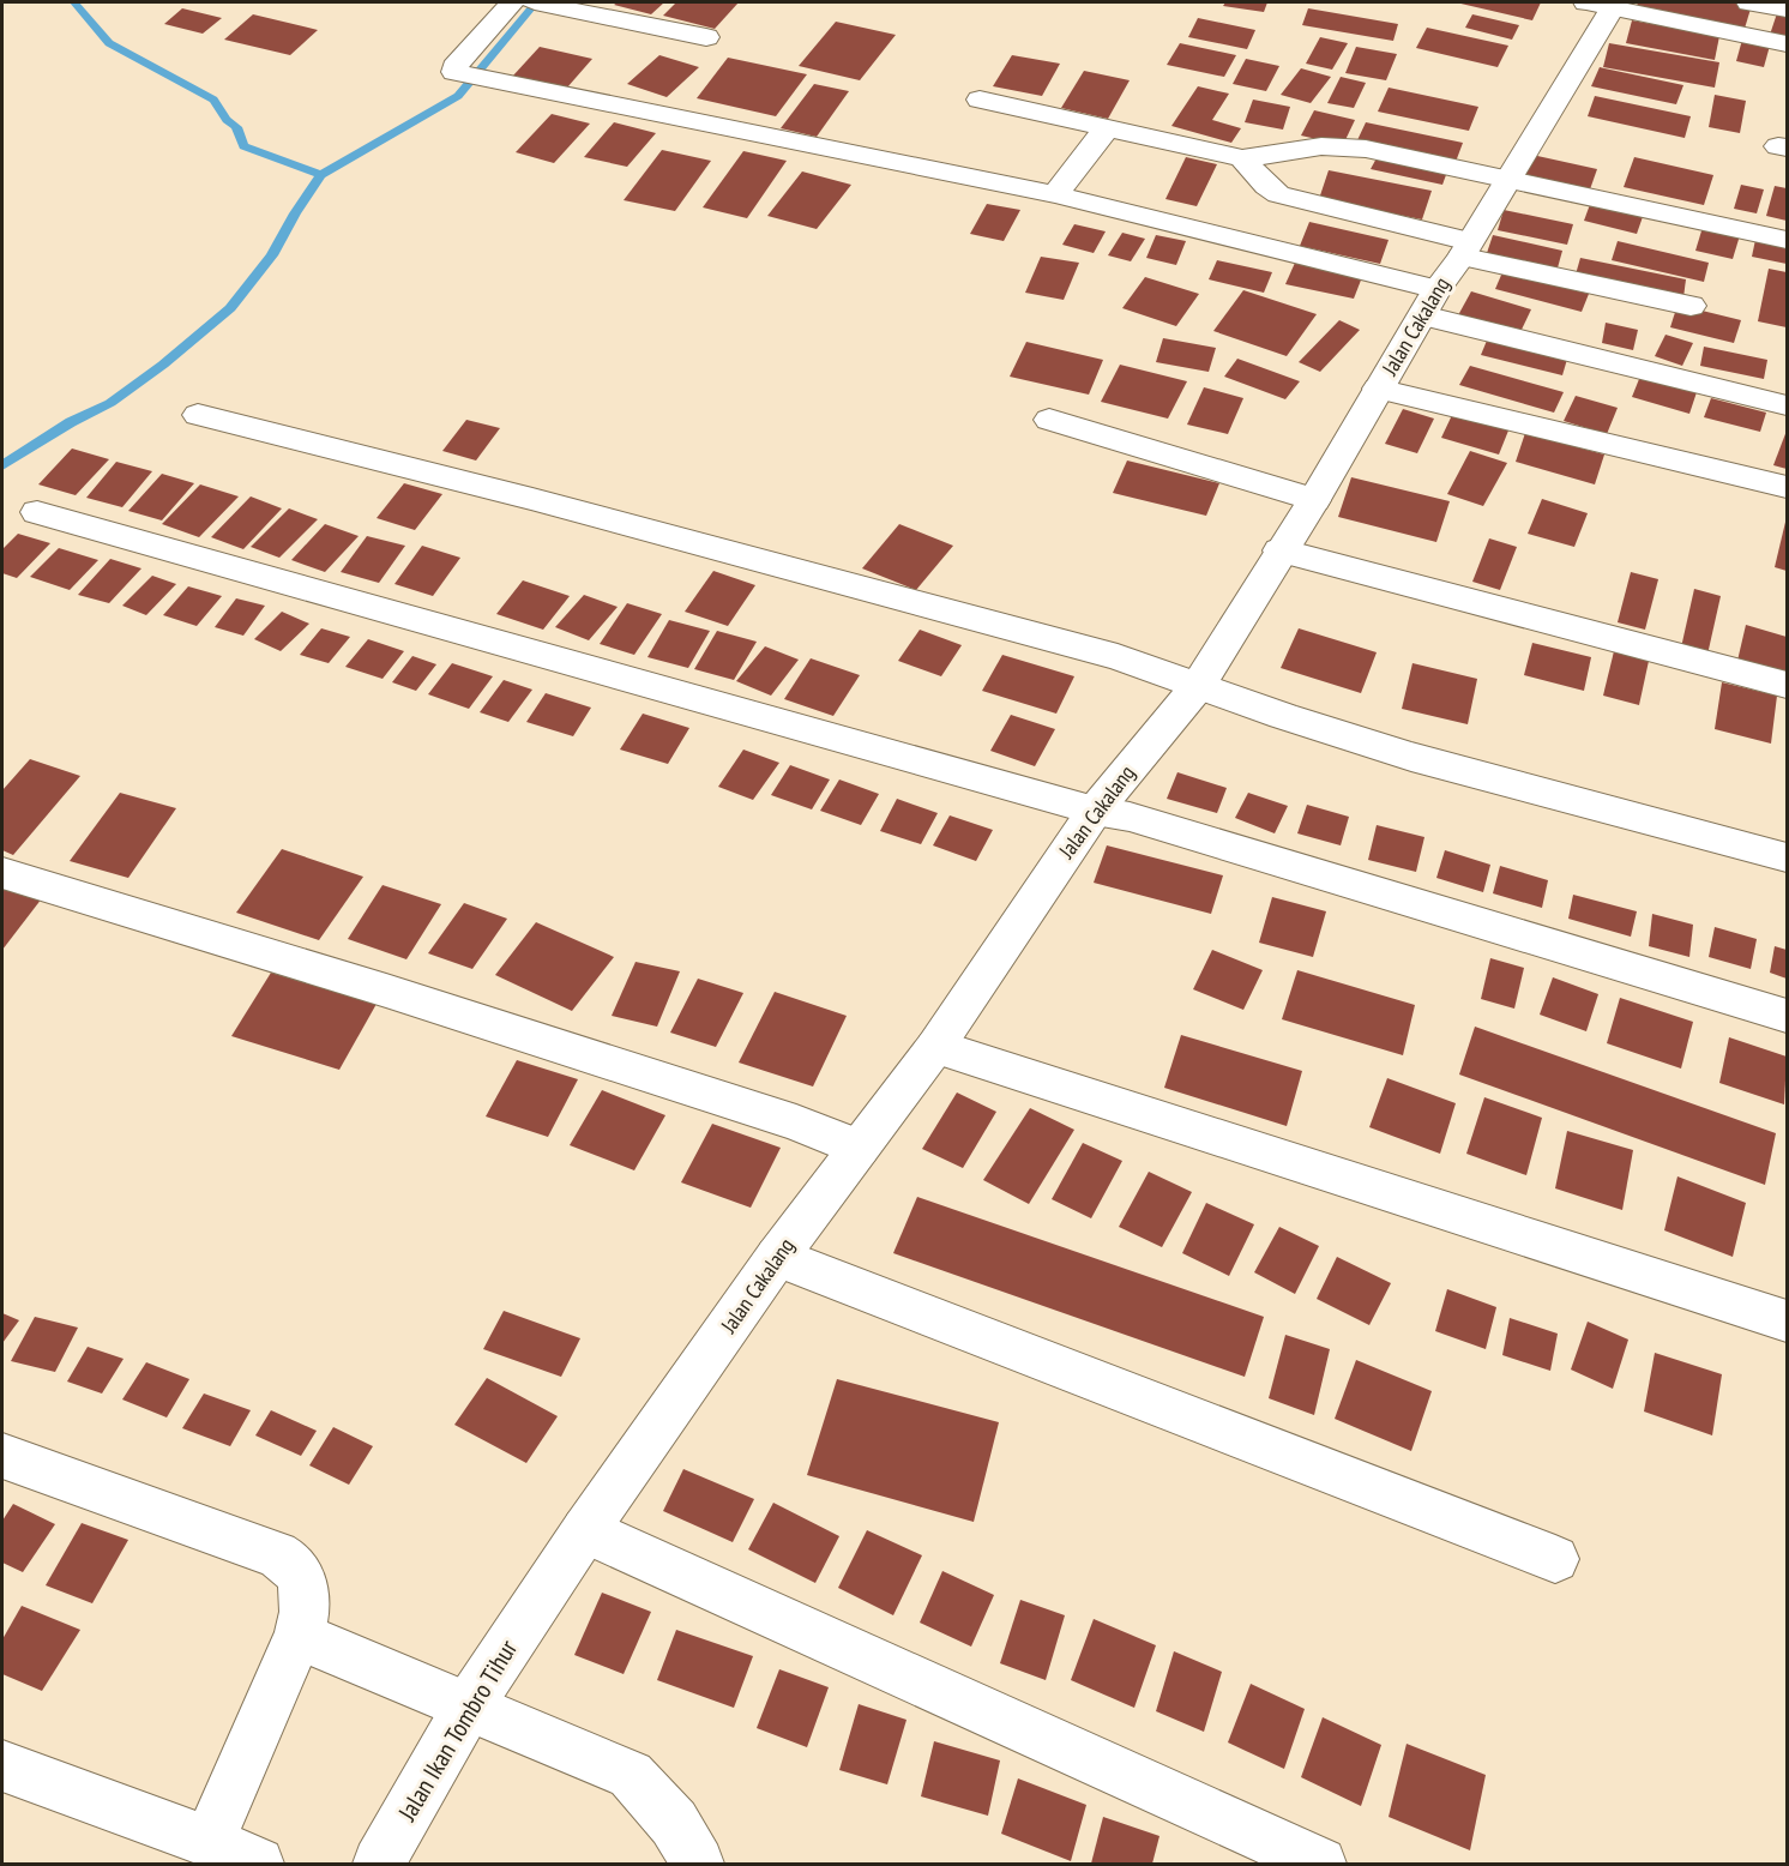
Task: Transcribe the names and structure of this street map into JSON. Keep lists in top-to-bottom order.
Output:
{
  "streets": {
    "street": ["Jalan Cakalang", "Jalan Ikan Tombro Tihur"]
  },
  "crossings": [
    ["Jalan Cakalang", "Jalan Ikan Tombro Tihur"]
  ]
}
